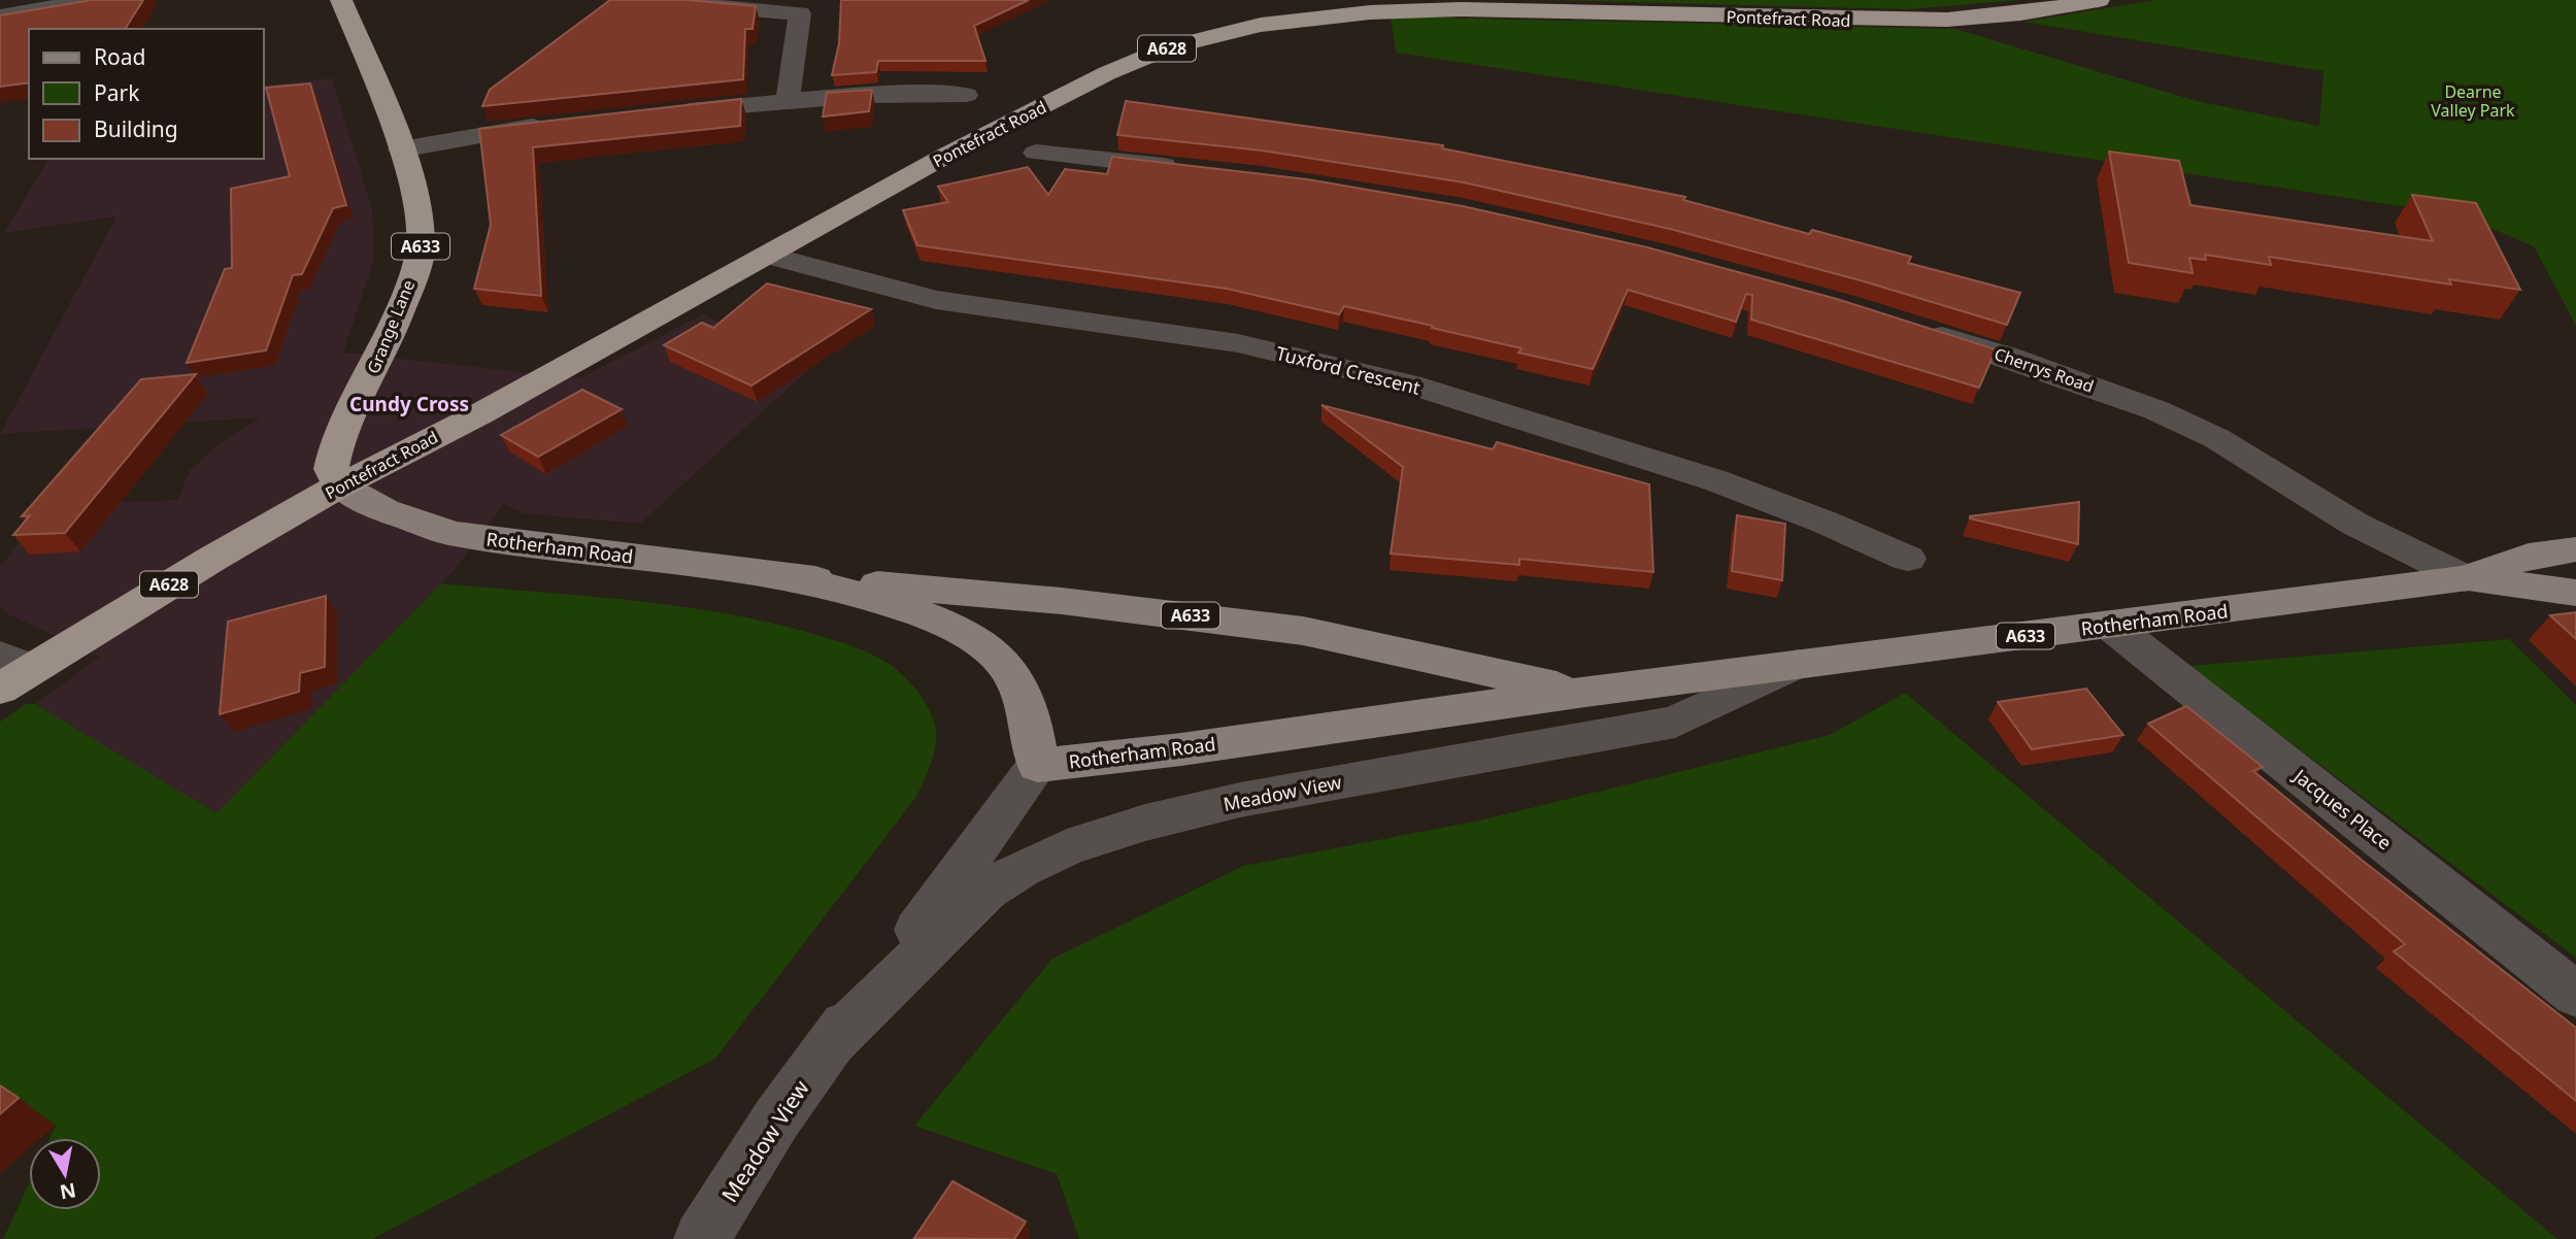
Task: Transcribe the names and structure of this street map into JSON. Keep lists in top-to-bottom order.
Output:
{
  "streets": {
    "highway": [
      "Pontefract Road",
      "A628",
      "A633",
      "Grange Lane"
    ],
    "main road": ["Rotherham Road"],
    "street": [
      "Tuxford Crescent",
      "Cherrys Road",
      "Meadow View",
      "Jacques Place"
    ]
  },
  "crossings": [
    ["Pontefract Road", "Grange Lane"],
    ["Pontefract Road", "Tuxford Crescent"],
    ["Pontefract Road", "Rotherham Road"],
    ["Grange Lane", "Rotherham Road"],
    ["Cherrys Road", "Rotherham Road"],
    ["Rotherham Road", "Meadow View"],
    ["Rotherham Road", "Jacques Place"]
  ],
  "districts": ["Cundy Cross"],
  "parks": ["Dearne Valley Park"],
  "legend": ["Road", "Park", "Building"],
  "north": "bottom"
}
